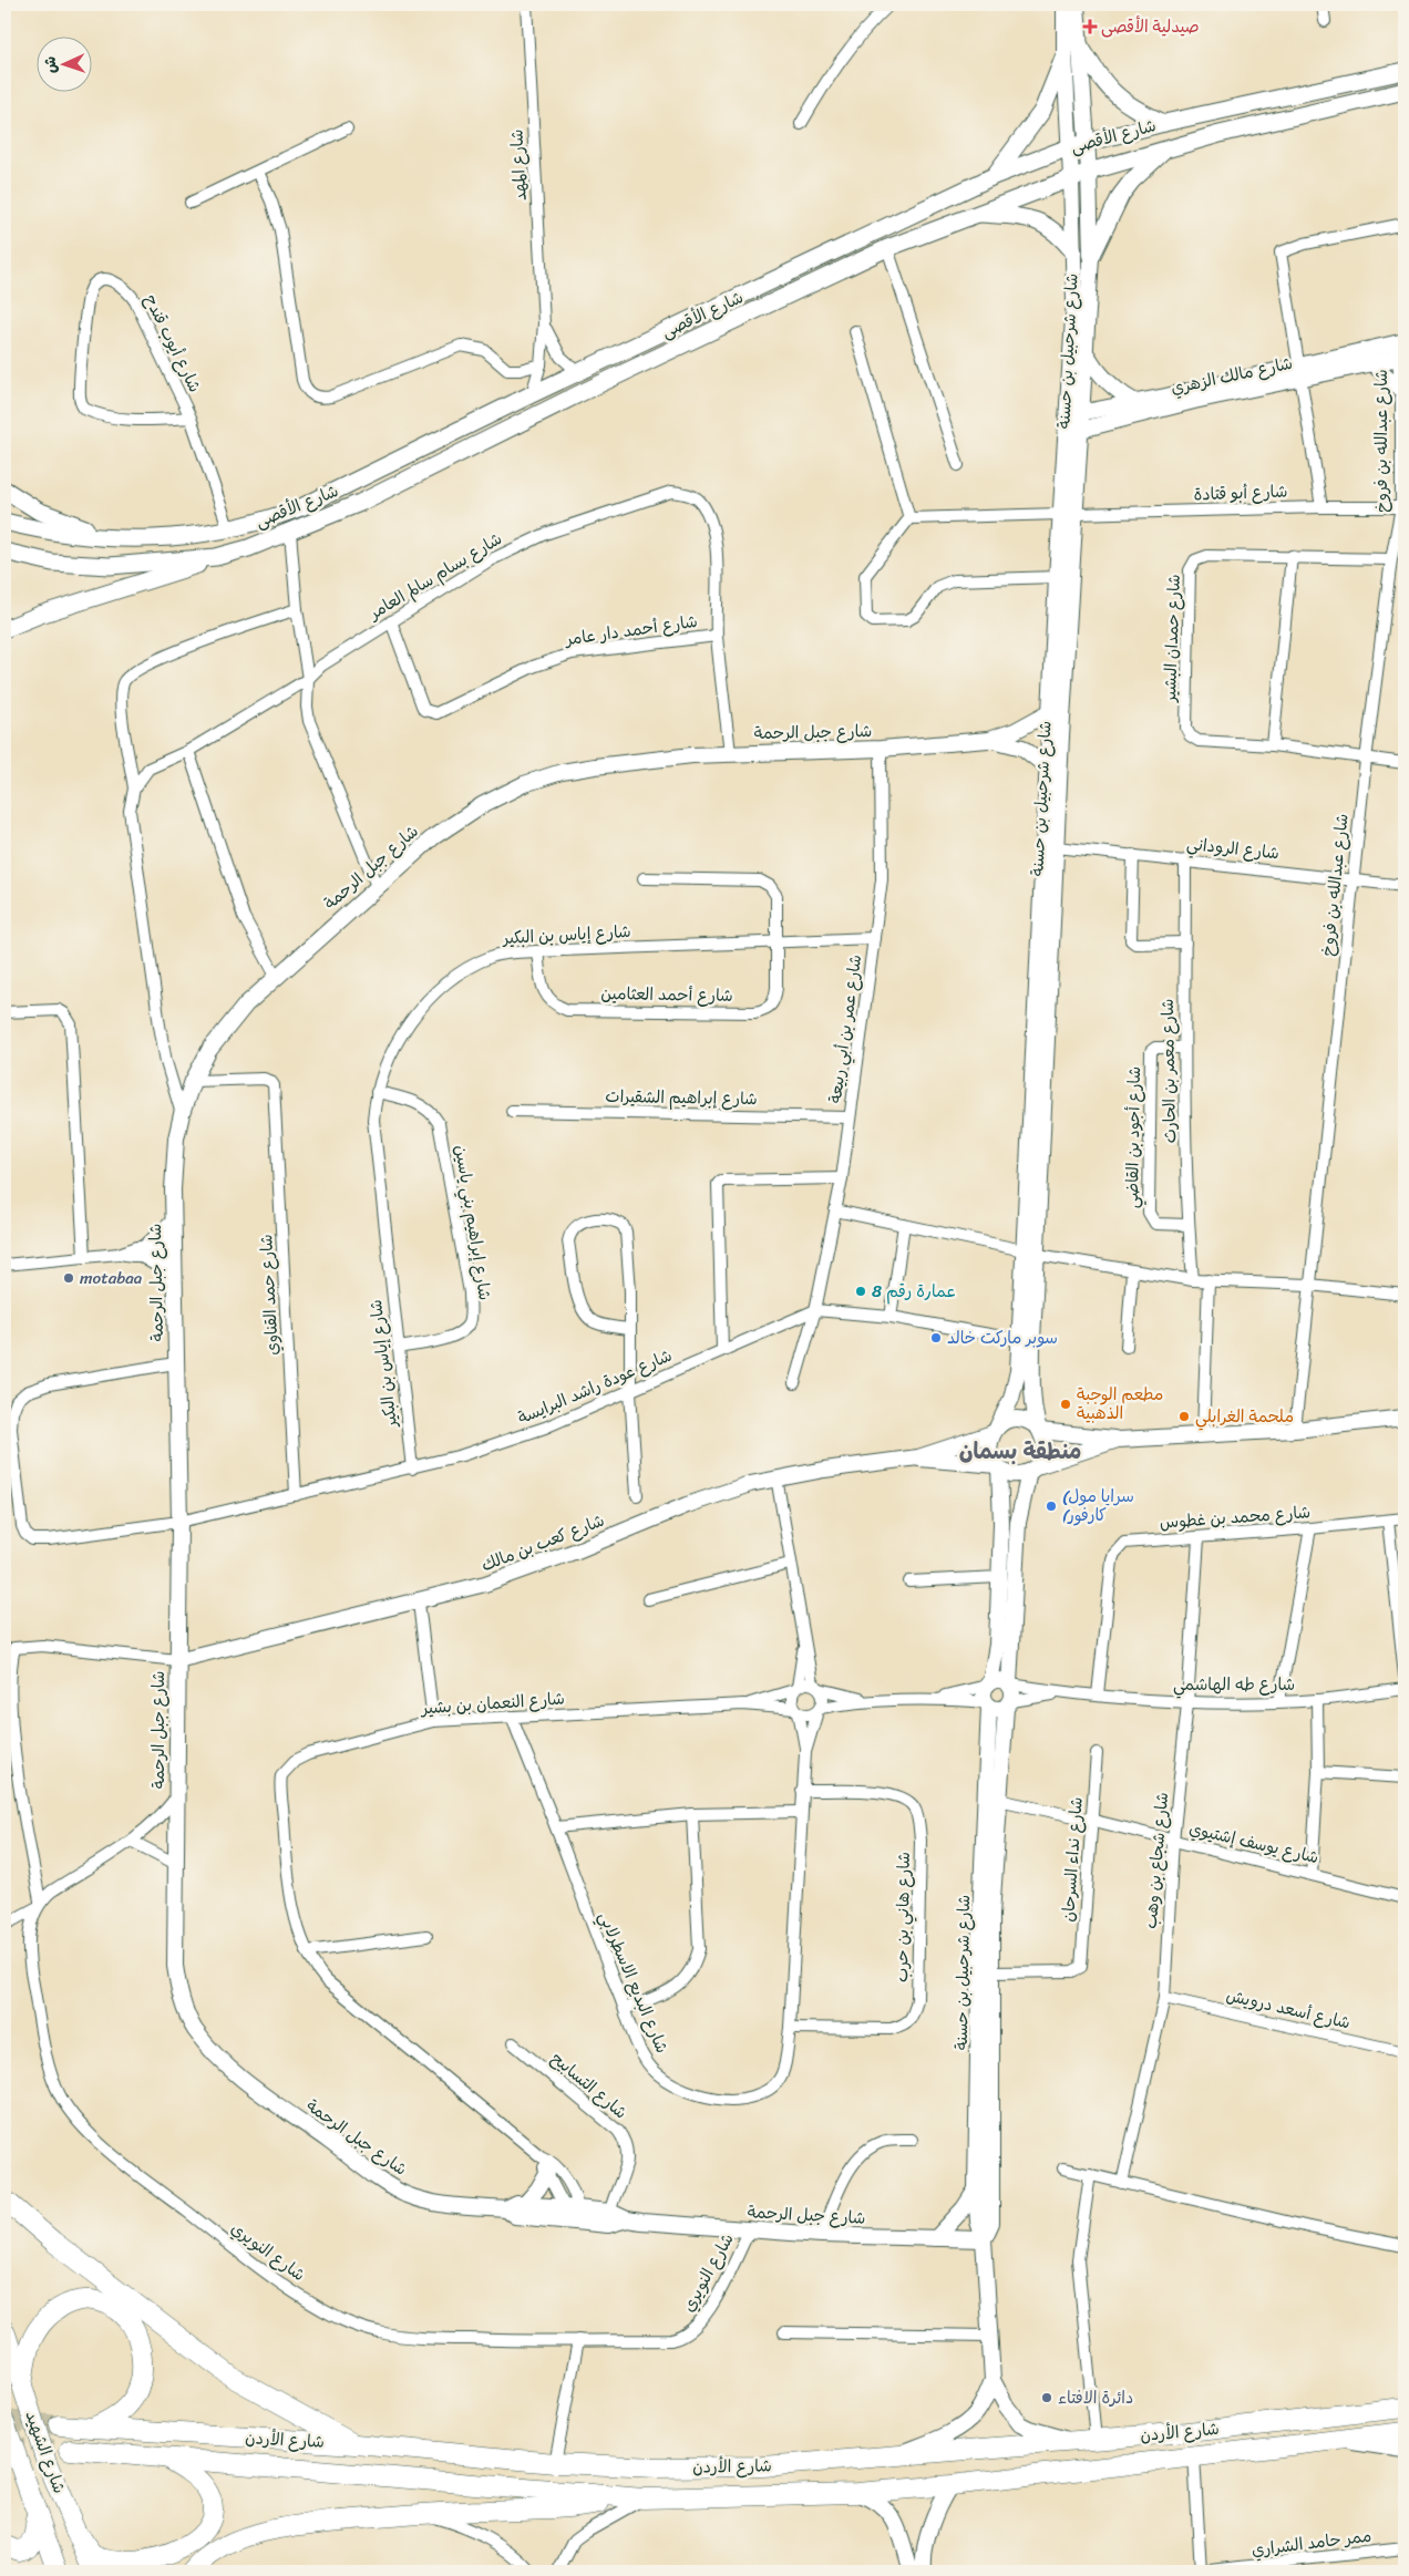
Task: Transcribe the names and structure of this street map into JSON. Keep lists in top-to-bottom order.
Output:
{
  "streets": {
    "highway": ["شارع الأردن", "شارع الشهيد"],
    "main road": ["شارع الأقصى"],
    "street": [
      "شارع المهد",
      "شارع أيوب قندح",
      "شارع شرحبيل بن حسنة",
      "شارع مالك الزهري",
      "شارع عبدالله بن فروخ",
      "شارع أبو قتادة",
      "شارع بسام سالم العامر",
      "شارع أحمد دار عامر",
      "شارع حمدان البشير",
      "شارع جبل الرحمة",
      "شارع الروداني",
      "شارع إياس بن البكير",
      "شارع أحمد العثامين",
      "شارع عمر بن أبي ربيعة",
      "شارع معمر بن الحارث",
      "شارع إبراهيم الشقيرات",
      "شارع أجود بن القاضي",
      "شارع إبراهيم بني ياسين",
      "شارع حمد القناوي",
      "شارع عودة راشد البرايسة",
      "شارع محمد بن غطوس",
      "شارع كعب بن مالك",
      "شارع طه الهاشمي",
      "شارع النعمان بن بشير",
      "شارع يوسف إشتيوي",
      "شارع نداء السرحان",
      "شارع شجاع بن وهب",
      "شارع هاني بن حرب",
      "شارع البديع الاسطرلابي",
      "شارع أسعد درويش",
      "شارع التسابيح",
      "شارع النويري",
      "ممر حامد الشراري"
    ]
  },
  "crossings": [
    ["شارع الأقصى", "شارع المهد"],
    ["شارع الأقصى", "شارع أيوب قندح"],
    ["شارع الأقصى", "شارع شرحبيل بن حسنة"],
    ["شارع شرحبيل بن حسنة", "شارع مالك الزهري"],
    ["شارع شرحبيل بن حسنة", "شارع أبو قتادة"],
    ["شارع شرحبيل بن حسنة", "شارع جبل الرحمة"],
    ["شارع شرحبيل بن حسنة", "شارع الروداني"],
    ["شارع شرحبيل بن حسنة", "شارع عودة راشد البرايسة"],
    ["شارع شرحبيل بن حسنة", "شارع كعب بن مالك"],
    ["شارع شرحبيل بن حسنة", "شارع طه الهاشمي"],
    ["شارع شرحبيل بن حسنة", "شارع يوسف إشتيوي"],
    ["شارع شرحبيل بن حسنة", "شارع نداء السرحان"],
    ["شارع شرحبيل بن حسنة", "شارع الأردن"],
    ["شارع مالك الزهري", "شارع عبدالله بن فروخ"],
    ["شارع عبدالله بن فروخ", "شارع أبو قتادة"],
    ["شارع عبدالله بن فروخ", "شارع حمدان البشير"],
    ["شارع عبدالله بن فروخ", "شارع الروداني"],
    ["شارع بسام سالم العامر", "شارع أحمد دار عامر"],
    ["شارع بسام سالم العامر", "شارع جبل الرحمة"],
    ["شارع جبل الرحمة", "شارع عمر بن أبي ربيعة"],
    ["شارع جبل الرحمة", "شارع حمد القناوي"],
    ["شارع جبل الرحمة", "شارع عودة راشد البرايسة"],
    ["شارع جبل الرحمة", "شارع كعب بن مالك"],
    ["شارع جبل الرحمة", "شارع النعمان بن بشير"],
    ["شارع جبل الرحمة", "شارع التسابيح"],
    ["شارع جبل الرحمة", "شارع النويري"],
    ["شارع الروداني", "شارع معمر بن الحارث"],
    ["شارع إياس بن البكير", "شارع أحمد العثامين"],
    ["شارع إياس بن البكير", "شارع عمر بن أبي ربيعة"],
    ["شارع إياس بن البكير", "شارع إبراهيم بني ياسين"],
    ["شارع إياس بن البكير", "شارع عودة راشد البرايسة"],
    ["شارع عمر بن أبي ربيعة", "شارع إبراهيم الشقيرات"],
    ["شارع عمر بن أبي ربيعة", "شارع عودة راشد البرايسة"],
    ["شارع معمر بن الحارث", "شارع أجود بن القاضي"],
    ["شارع حمد القناوي", "شارع عودة راشد البرايسة"],
    ["شارع محمد بن غطوس", "شارع طه الهاشمي"],
    ["شارع محمد بن غطوس", "شارع شجاع بن وهب"],
    ["شارع طه الهاشمي", "شارع شجاع بن وهب"],
    ["شارع النعمان بن بشير", "شارع البديع الاسطرلابي"],
    ["شارع يوسف إشتيوي", "شارع نداء السرحان"],
    ["شارع يوسف إشتيوي", "شارع شجاع بن وهب"],
    ["شارع شجاع بن وهب", "شارع أسعد درويش"],
    ["شارع هاني بن حرب", "شارع البديع الاسطرلابي"]
  ],
  "districts": ["منطقة بسمان"],
  "places": {
    "health": ["صيدلية الأقصى"],
    "other": [
      "motabaa",
      "عمارة رقم 8",
      "سوبر ماركت خالد",
      "مطعم الوجبة الذهبية",
      "ملحمة الغرابلي",
      "(سرايا مول (كارفور",
      "دائرة الافتاء"
    ]
  },
  "north": "left"
}
